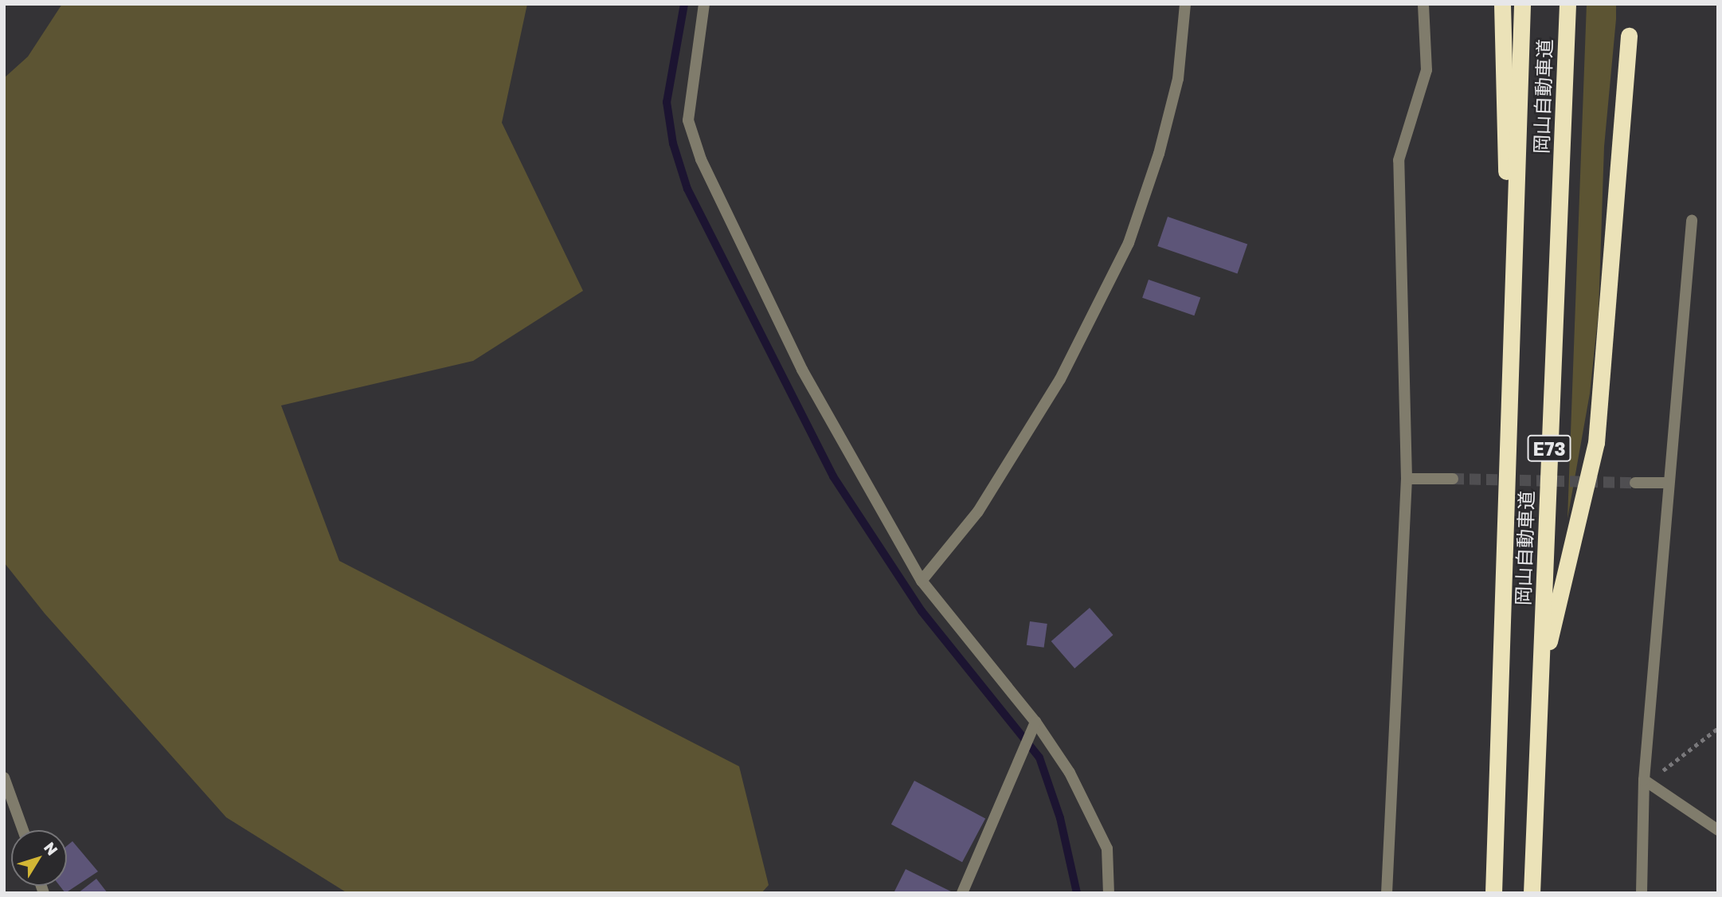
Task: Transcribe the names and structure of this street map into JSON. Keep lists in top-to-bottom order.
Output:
{
  "streets": {
    "highway": ["岡山自動車道", "E73"]
  },
  "north": "top right"
}
